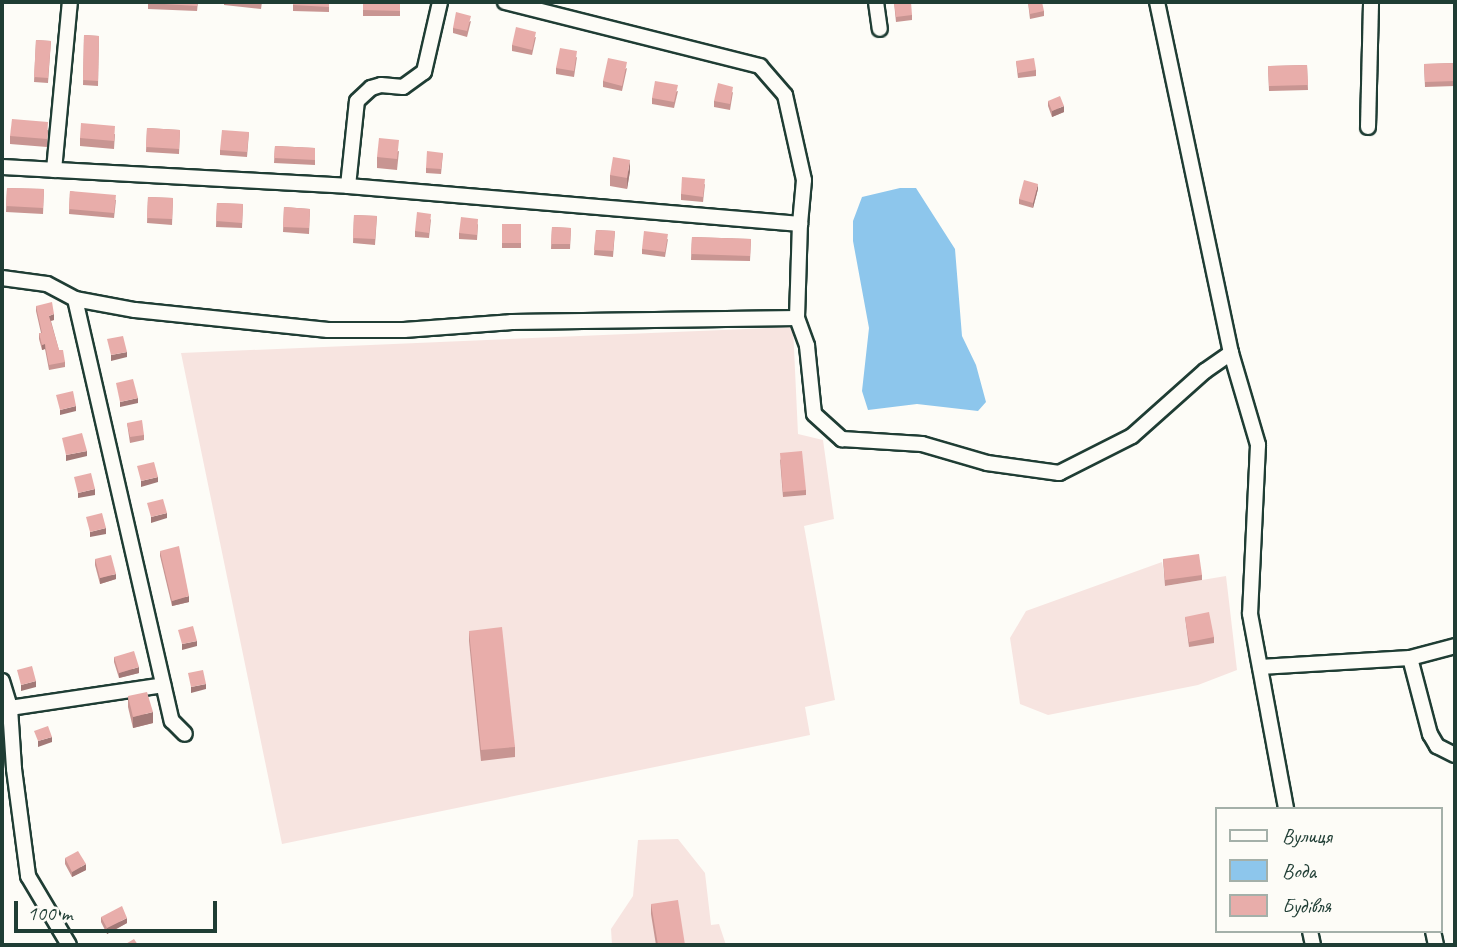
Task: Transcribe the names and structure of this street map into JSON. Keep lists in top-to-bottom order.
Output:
{
  "legend": ["Вулиця", "Вода", "Будівля"],
  "scale_bar": "100 m"
}
